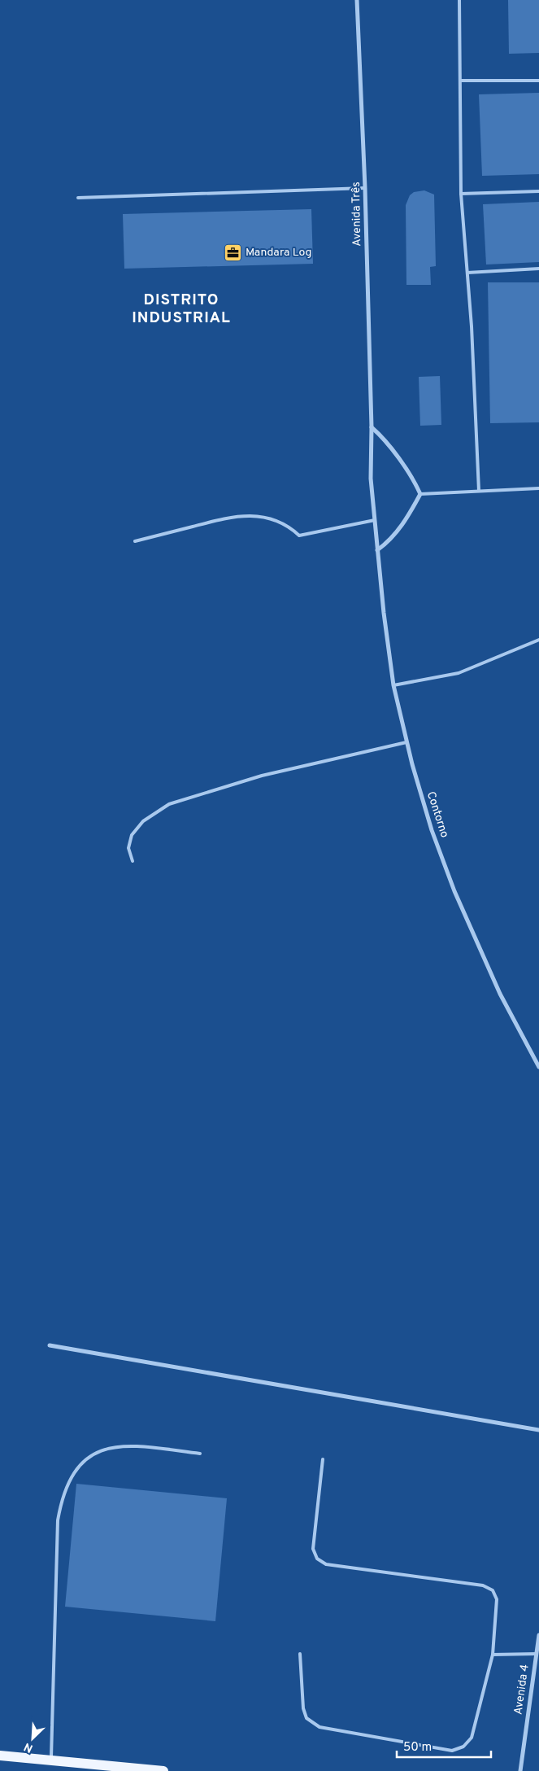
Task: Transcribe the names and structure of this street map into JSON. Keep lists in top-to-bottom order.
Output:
{
  "streets": {
    "street": ["Avenida Três", "Contorno", "Avenida 4"]
  },
  "crossings": [
    ["Avenida Três", "Contorno"]
  ],
  "districts": ["DISTRITO INDUSTRIAL"],
  "places": {
    "office": ["Mandara Log"]
  },
  "scale_bar": "50 m",
  "north": "bottom left"
}
